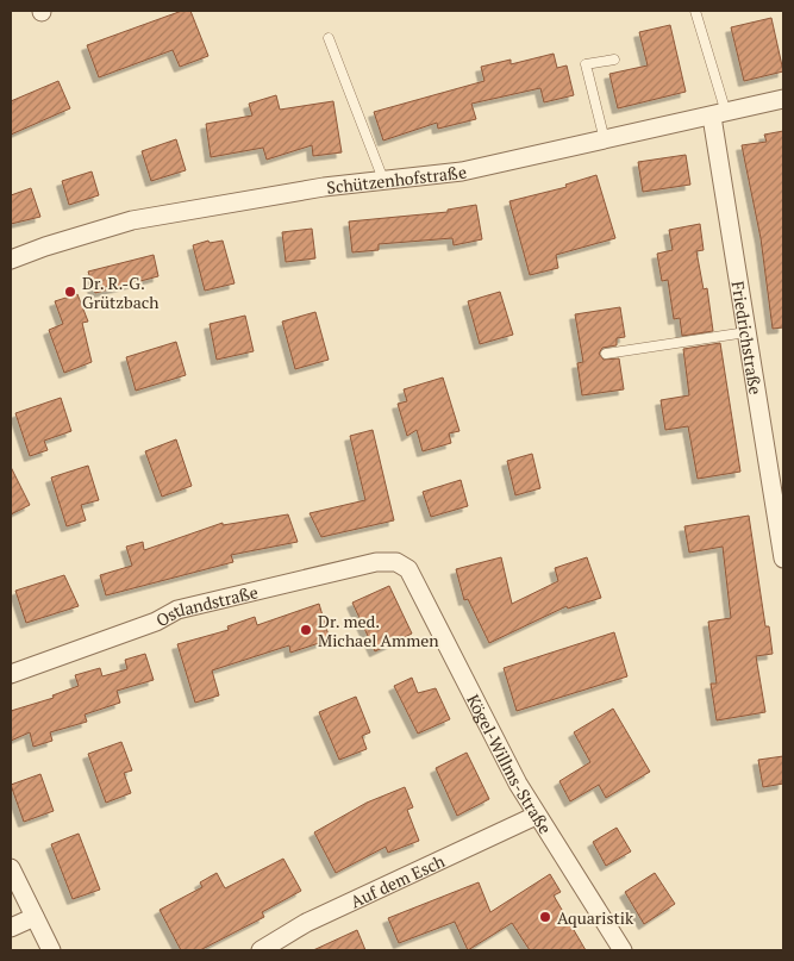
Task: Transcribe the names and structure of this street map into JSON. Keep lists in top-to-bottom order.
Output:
{
  "streets": {
    "street": [
      "Schützenhofstraße",
      "Friedrichstraße",
      "Ostlandstraße",
      "Kögel-Willms-Straße",
      "Auf dem Esch"
    ]
  },
  "crossings": [
    ["Schützenhofstraße", "Friedrichstraße"],
    ["Ostlandstraße", "Kögel-Willms-Straße"],
    ["Kögel-Willms-Straße", "Auf dem Esch"]
  ],
  "places": ["Dr. R.-G. Grützbach", "Dr. med. Michael Ammen", "Aquaristik"]
}
